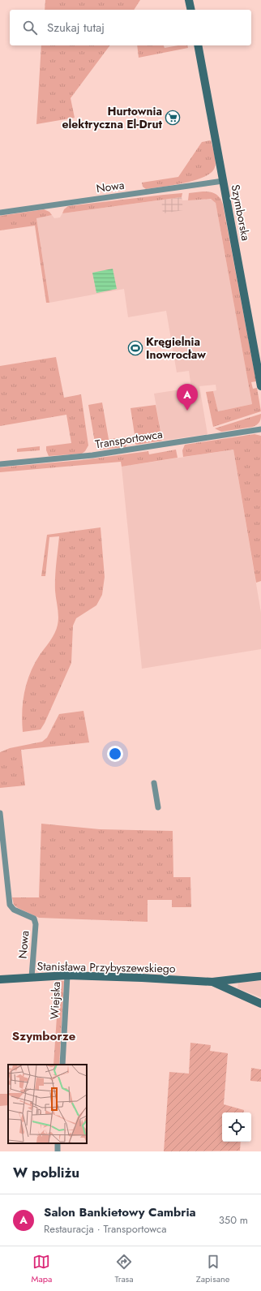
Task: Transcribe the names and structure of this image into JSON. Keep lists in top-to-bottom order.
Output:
{
  "streets": {
    "street": [
      "Nowa",
      "Szymborska",
      "Transportowca",
      "Stanisława Przybyszewskiego",
      "Wiejska"
    ]
  },
  "crossings": [
    ["Nowa", "Szymborska"],
    ["Nowa", "Stanisława Przybyszewskiego"],
    ["Stanisława Przybyszewskiego", "Wiejska"]
  ],
  "districts": ["Szymborze"],
  "places": {
    "supermarket": ["Hurtownia elektryczna El-Drut"],
    "sports": ["Kręgielnia Inowrocław"]
  },
  "page": {
    "search": "Szukaj tutaj",
    "pins": "A",
    "heading": "W pobliżu",
    "list": [
      {
        "mark": "A",
        "name": "Salon Bankietowy Cambria",
        "note": "Restauracja · Transportowca",
        "value": "350 m"
      }
    ],
    "nav": ["Mapa", "Trasa", "Zapisane"]
  }
}
